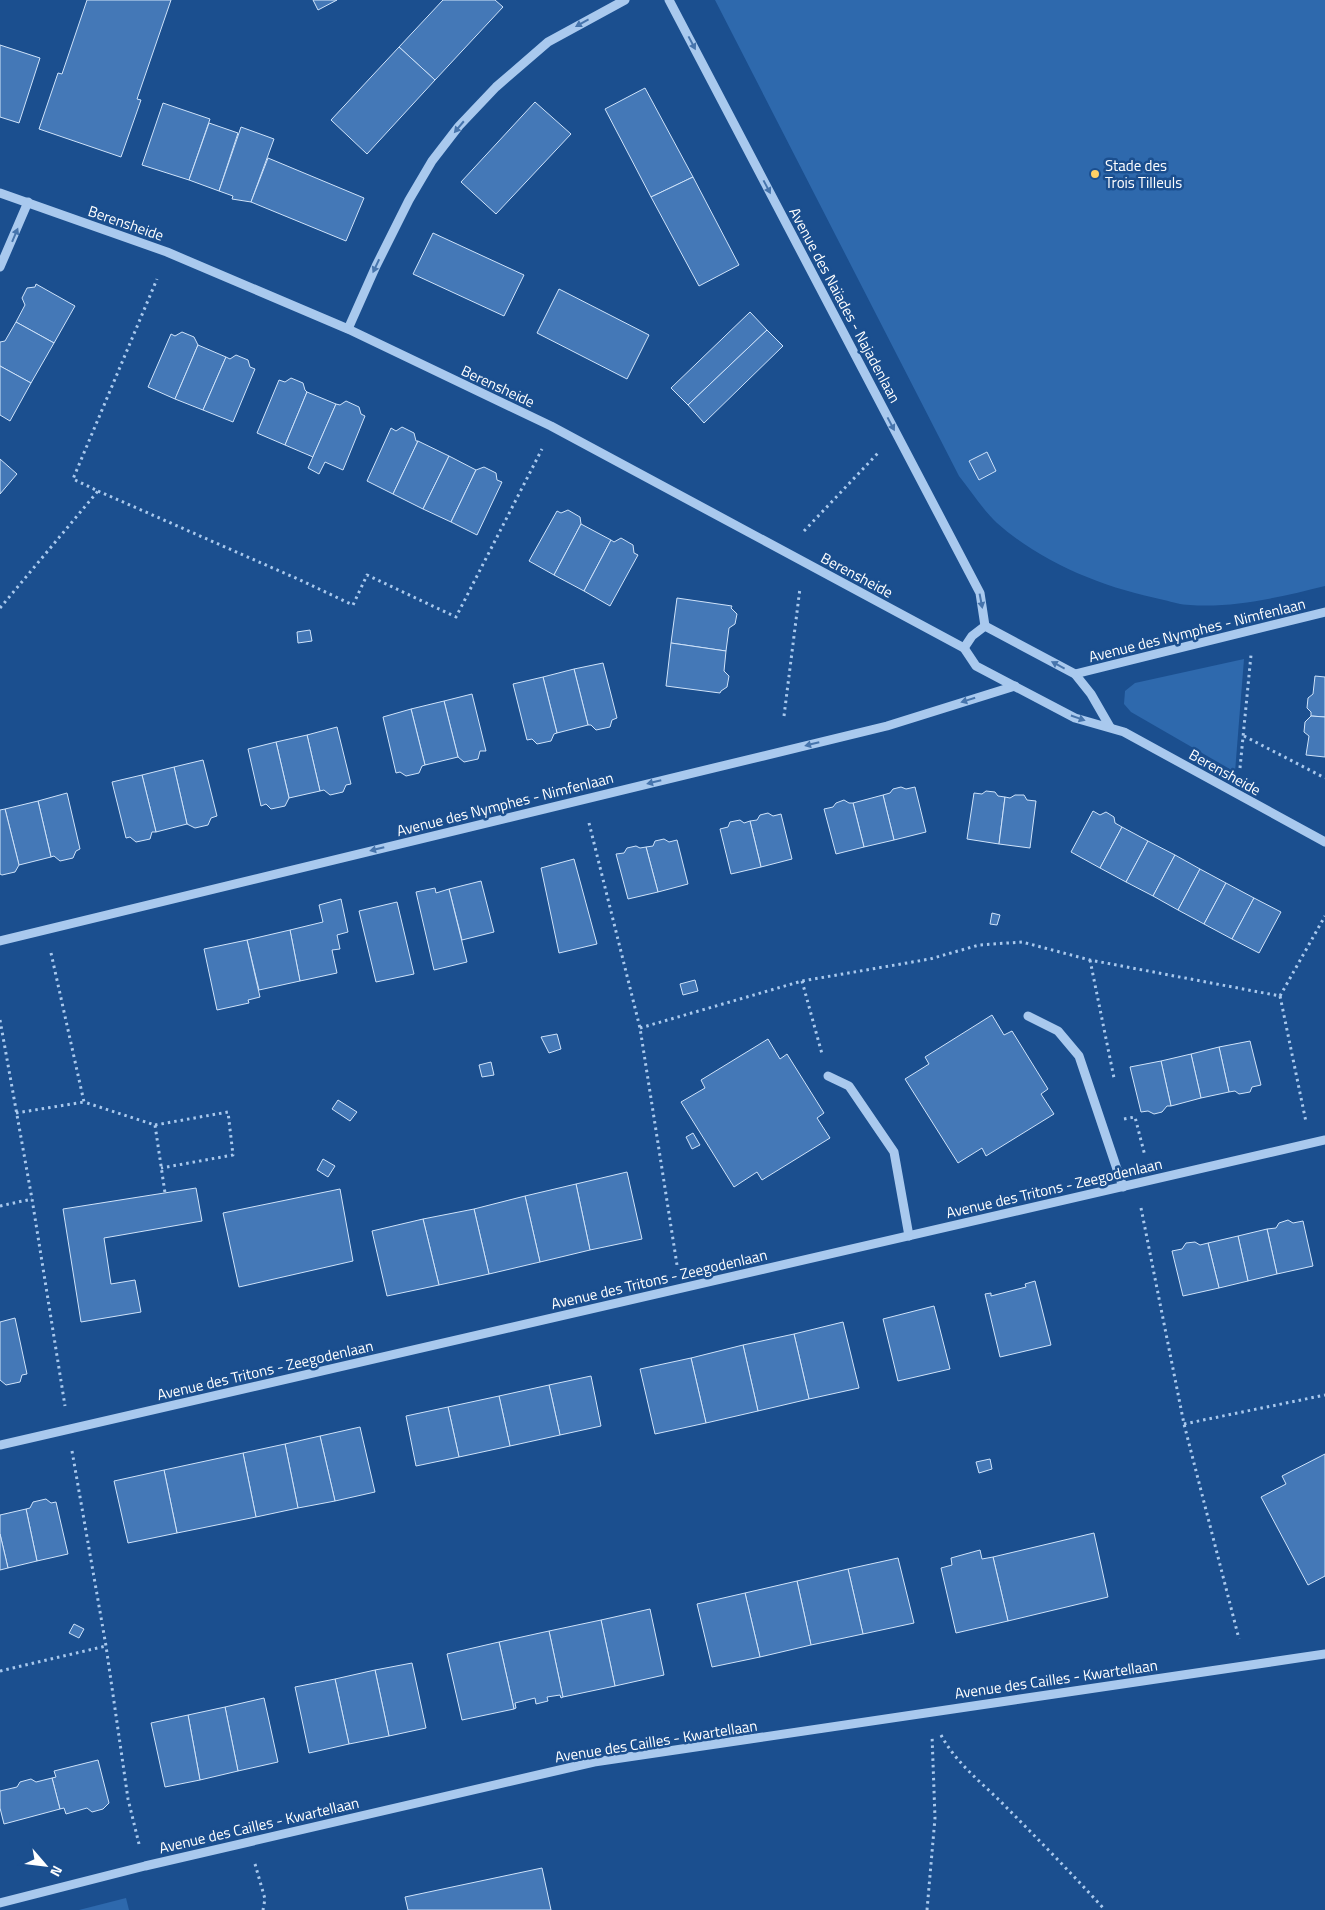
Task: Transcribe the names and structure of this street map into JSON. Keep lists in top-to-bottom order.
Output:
{
  "streets": {
    "street": [
      "Berensheide",
      "Avenue des Naïades - Najadenlaan",
      "Avenue des Nymphes - Nimfenlaan",
      "Avenue des Tritons - Zeegodenlaan",
      "Avenue des Cailles - Kwartellaan"
    ]
  },
  "crossings": [
    ["Berensheide", "Avenue des Nymphes - Nimfenlaan"]
  ],
  "one_way": ["Avenue des Naïades - Najadenlaan", "Avenue des Nymphes - Nimfenlaan"],
  "places": ["Stade des Trois Tilleuls"],
  "north": "bottom right"
}
